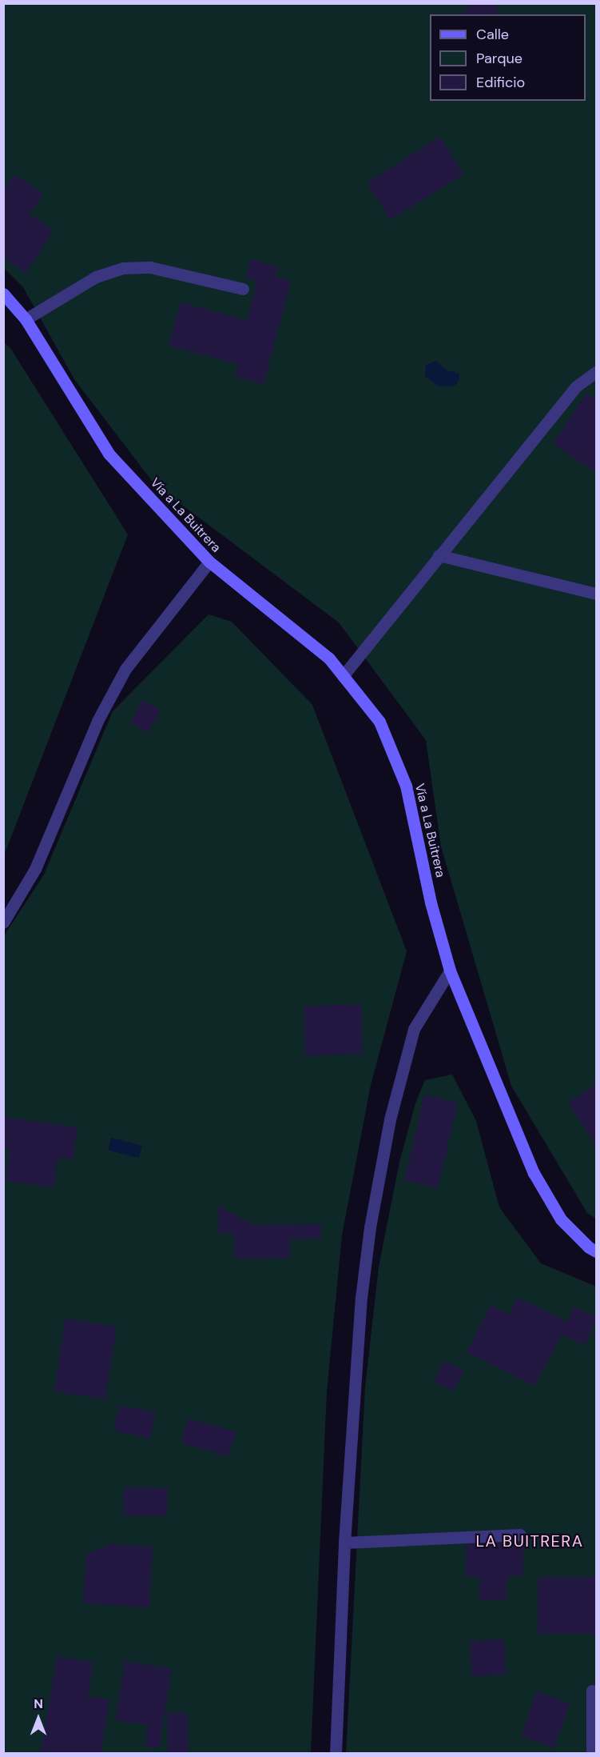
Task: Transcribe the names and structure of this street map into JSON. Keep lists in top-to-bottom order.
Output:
{
  "streets": {
    "street": ["Vía a La Buitrera"]
  },
  "districts": ["LA BUITRERA"],
  "legend": ["Calle", "Parque", "Edificio"],
  "north": "top"
}
